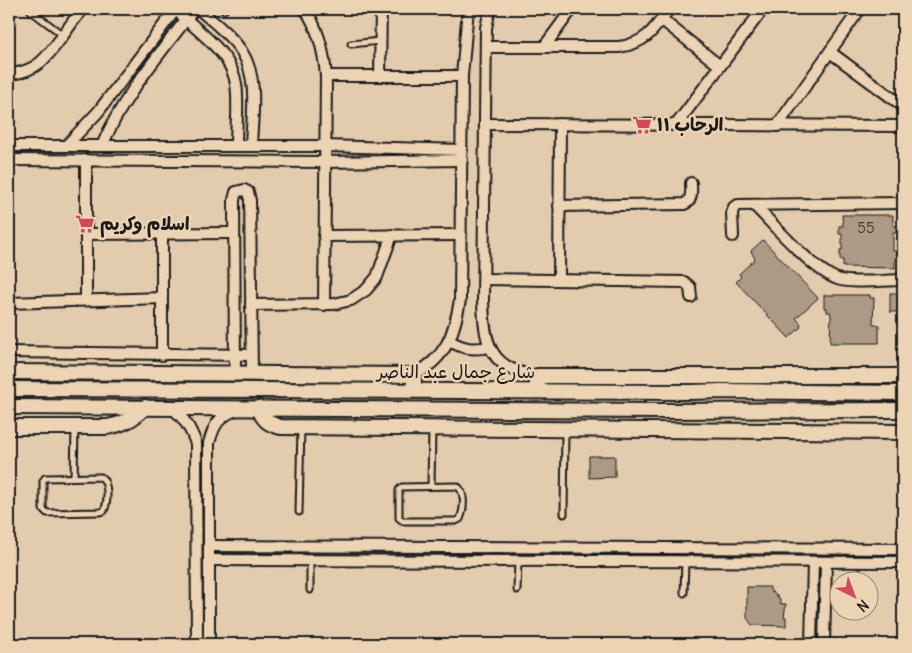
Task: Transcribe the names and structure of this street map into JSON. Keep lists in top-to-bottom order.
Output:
{
  "streets": {
    "main road": ["شارع جمال عبد الناصر"]
  },
  "places": {
    "supermarket": ["الرحاب ١١", "اسلام وكريم"]
  },
  "house_numbers": ["55"],
  "north": "bottom right"
}
